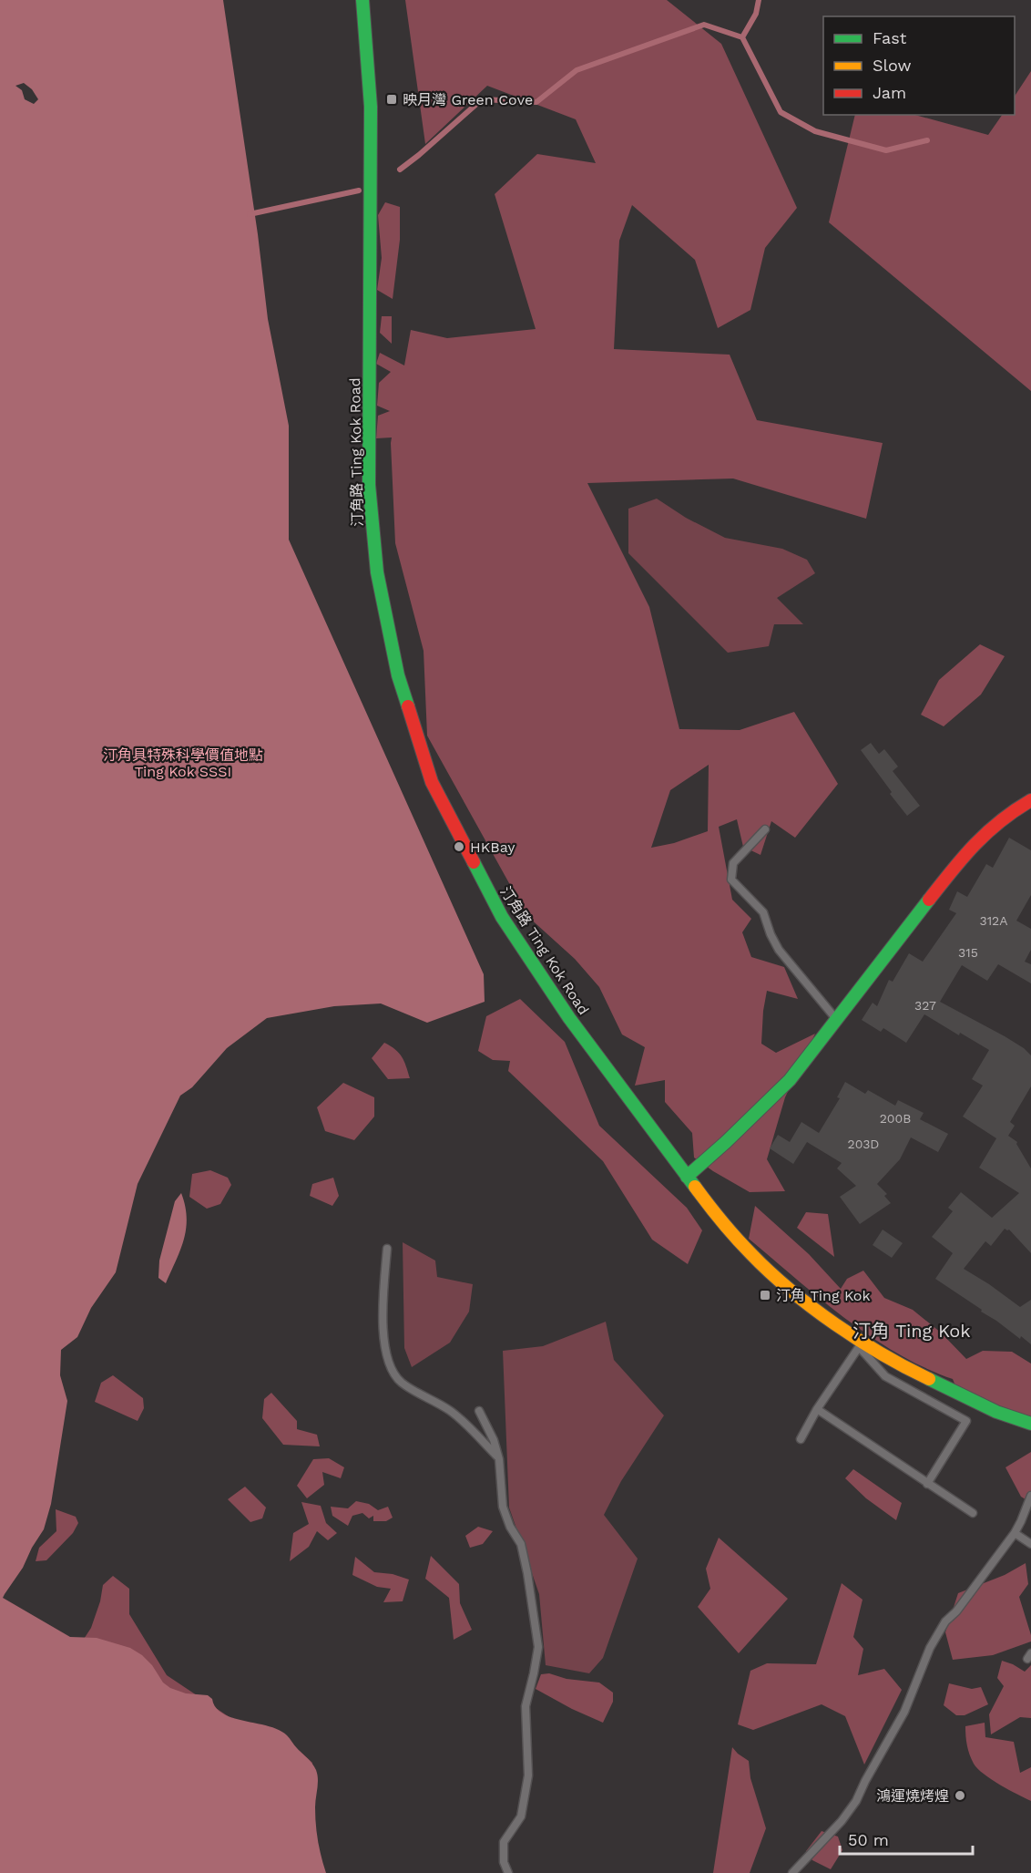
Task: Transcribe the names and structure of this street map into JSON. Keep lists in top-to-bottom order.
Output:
{
  "streets": {
    "main road": ["汀角路 Ting Kok Road"]
  },
  "districts": ["汀角 Ting Kok"],
  "parks": ["汀角具特殊科學價值地點 Ting Kok SSSI"],
  "places": {
    "transit": ["映月灣 Green Cove", "汀角 Ting Kok"],
    "other": ["HKBay", "鴻運燒烤煌"]
  },
  "house_numbers": [
    "312A",
    "315",
    "327",
    "200B",
    "203D"
  ],
  "legend": ["Fast", "Slow", "Jam"],
  "scale_bar": "50 m"
}
